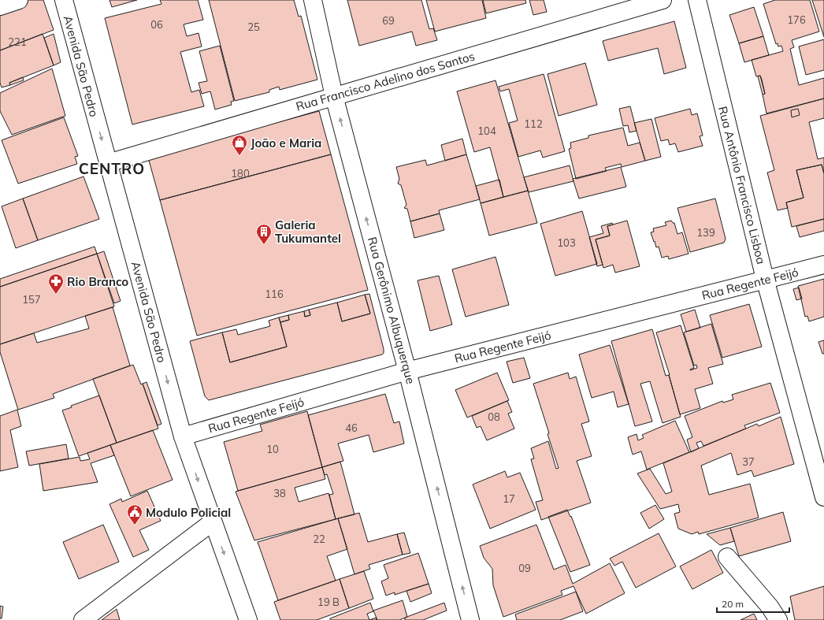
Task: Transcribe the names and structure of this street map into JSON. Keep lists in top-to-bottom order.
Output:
{
  "streets": {
    "street": [
      "Avenida São Pedro",
      "Rua Francisco Adelino dos Santos",
      "Rua Antônio Francisco Lisboa",
      "Rua Regente Feijó",
      "Rua Gerônimo Albuquerque"
    ]
  },
  "crossings": [
    ["Avenida São Pedro", "Rua Francisco Adelino dos Santos"],
    ["Avenida São Pedro", "Rua Regente Feijó"],
    ["Rua Francisco Adelino dos Santos", "Rua Gerônimo Albuquerque"],
    ["Rua Antônio Francisco Lisboa", "Rua Regente Feijó"],
    ["Rua Regente Feijó", "Rua Gerônimo Albuquerque"]
  ],
  "one_way": ["Avenida São Pedro", "Rua Gerônimo Albuquerque"],
  "districts": ["CENTRO"],
  "places": {
    "shop": ["João e Maria"],
    "building": ["Galeria Tukumantel"],
    "pharmacy": ["Rio Branco"],
    "public building": ["Modulo Policial"]
  },
  "house_numbers": [
    "176",
    "69",
    "06",
    "25",
    "221",
    "112",
    "104",
    "180",
    "139",
    "103",
    "116",
    "157",
    "08",
    "46",
    "10",
    "37",
    "38",
    "17",
    "22",
    "09",
    "19 B"
  ],
  "scale_bar": "20 m"
}
